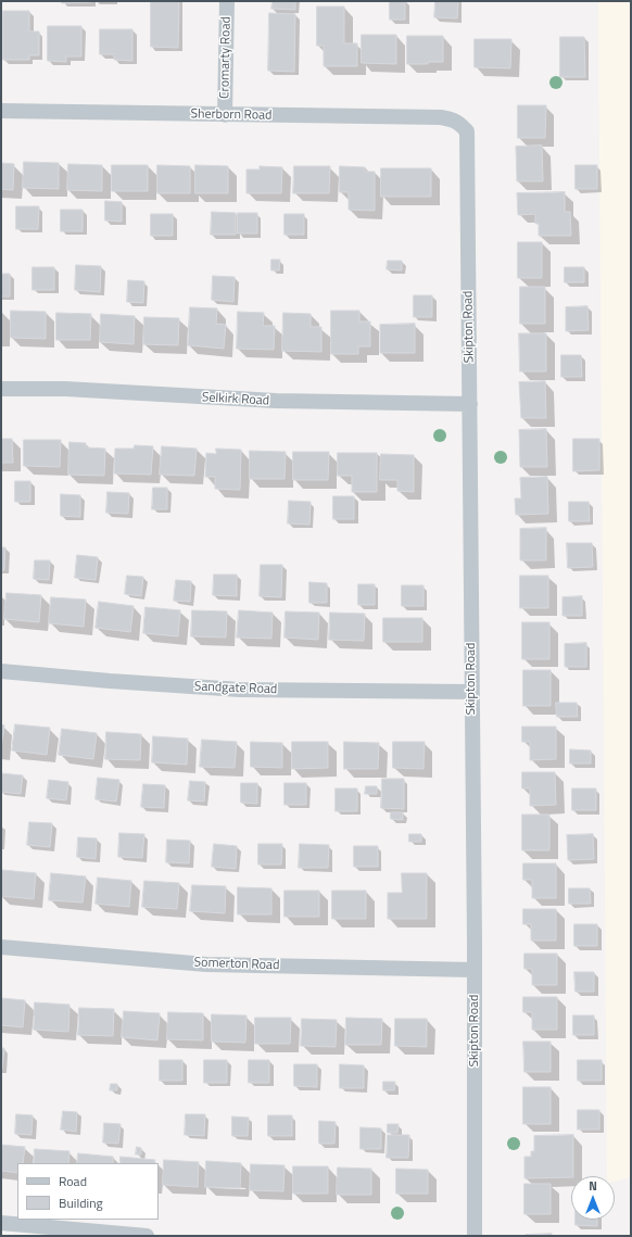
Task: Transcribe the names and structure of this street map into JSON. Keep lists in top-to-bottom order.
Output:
{
  "streets": {
    "street": [
      "Cromarty Road",
      "Sherborn Road",
      "Skipton Road",
      "Selkirk Road",
      "Sandgate Road",
      "Somerton Road"
    ]
  },
  "crossings": [
    ["Cromarty Road", "Sherborn Road"],
    ["Sherborn Road", "Skipton Road"],
    ["Skipton Road", "Selkirk Road"],
    ["Skipton Road", "Sandgate Road"],
    ["Skipton Road", "Somerton Road"]
  ],
  "legend": ["Road", "Building"],
  "north": "top"
}
